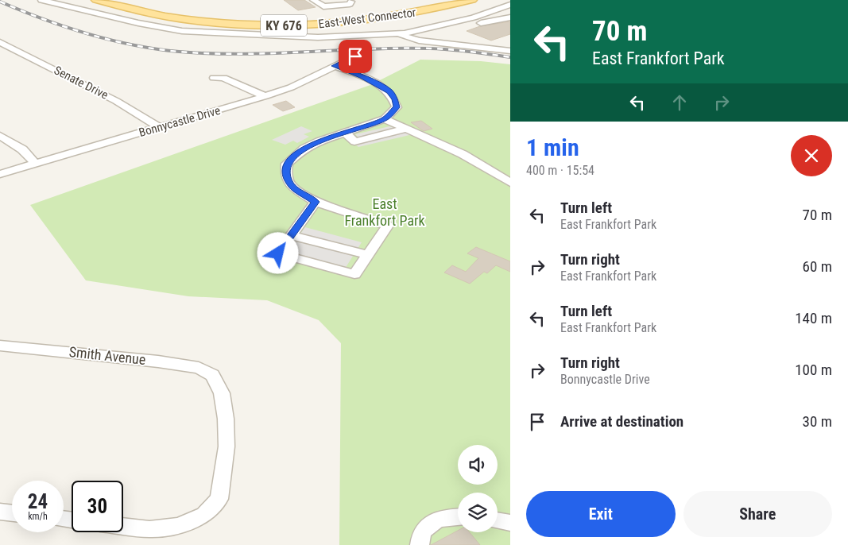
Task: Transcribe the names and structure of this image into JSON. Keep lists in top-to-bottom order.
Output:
{
  "streets": {
    "main road": ["East-West Connector", "KY 676"],
    "street": ["Senate Drive", "Bonnycastle Drive", "Smith Avenue"]
  },
  "crossings": [
    ["Senate Drive", "Bonnycastle Drive"]
  ],
  "parks": ["East Frankfort Park"],
  "page": {
    "turn": ["70 m", "East Frankfort Park"],
    "heading": ["1 min", "400 m · 15:54"],
    "list": [
      {
        "name": "Turn left",
        "note": "East Frankfort Park",
        "value": "70 m"
      },
      {
        "name": "Turn right",
        "note": "East Frankfort Park",
        "value": "60 m"
      },
      {
        "name": "Turn left",
        "note": "East Frankfort Park",
        "value": "140 m"
      },
      {
        "name": "Turn right",
        "note": "Bonnycastle Drive",
        "value": "100 m"
      },
      {
        "name": "Arrive at destination",
        "value": "30 m"
      }
    ],
    "speed": "24 km/h",
    "limit": "30",
    "buttons": ["Exit", "Share"]
  }
}
